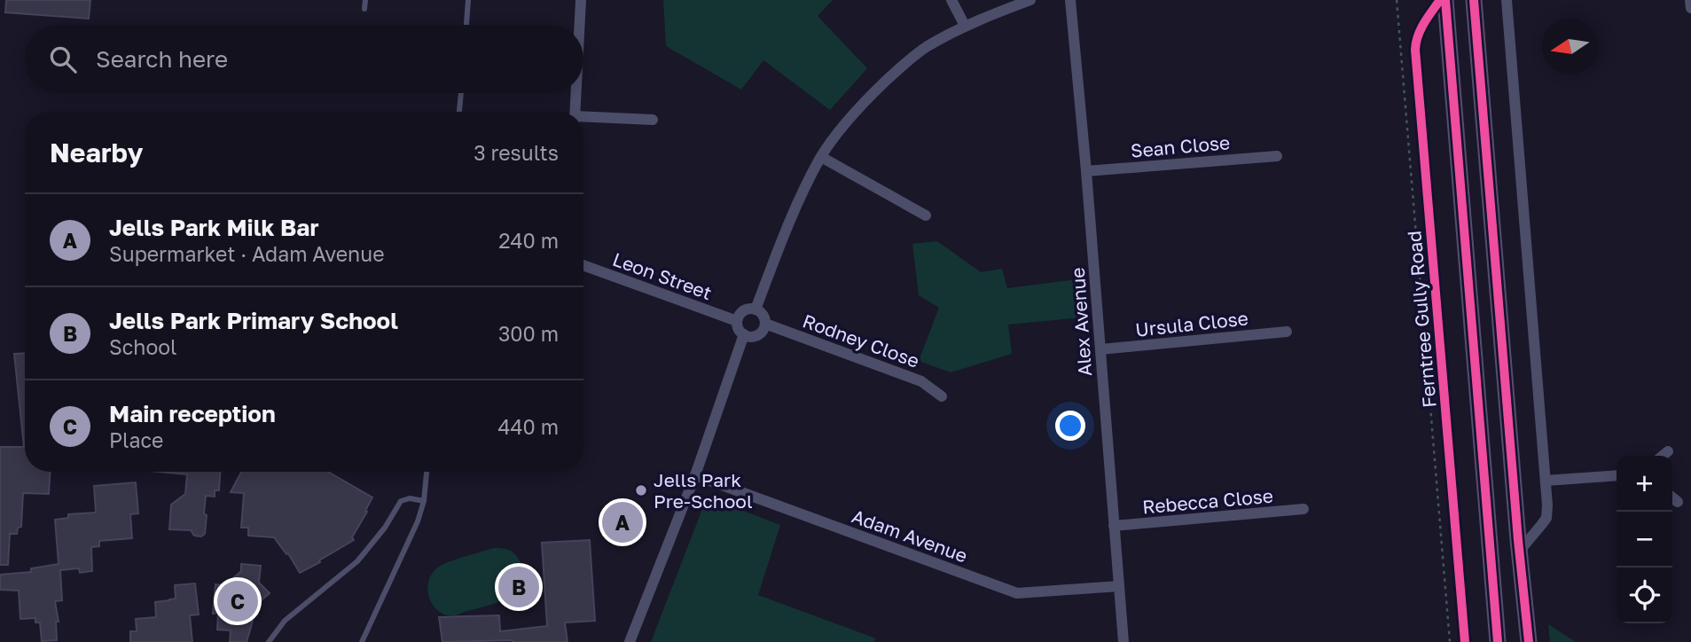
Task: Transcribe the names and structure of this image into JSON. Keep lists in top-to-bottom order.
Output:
{
  "streets": {
    "street": [
      "Sean Close",
      "Leon Street",
      "Ferntree Gully Road",
      "Alex Avenue",
      "Ursula Close",
      "Rodney Close",
      "Rebecca Close",
      "Adam Avenue"
    ]
  },
  "crossings": [
    ["Sean Close", "Alex Avenue"],
    ["Leon Street", "Rodney Close"],
    ["Alex Avenue", "Ursula Close"],
    ["Alex Avenue", "Rebecca Close"],
    ["Alex Avenue", "Adam Avenue"]
  ],
  "places": ["Jells Park Pre-School"],
  "north": "left",
  "page": {
    "search": "Search here",
    "heading": ["Nearby", "3 results"],
    "list": [
      {
        "mark": "A",
        "name": "Jells Park Milk Bar",
        "note": "Supermarket · Adam Avenue",
        "value": "240 m"
      },
      {
        "mark": "B",
        "name": "Jells Park Primary School",
        "note": "School",
        "value": "300 m"
      },
      {
        "mark": "C",
        "name": "Main reception",
        "note": "Place",
        "value": "440 m"
      }
    ],
    "map_buttons": ["+", "−"],
    "pins": ["A", "B", "C"]
  }
}
